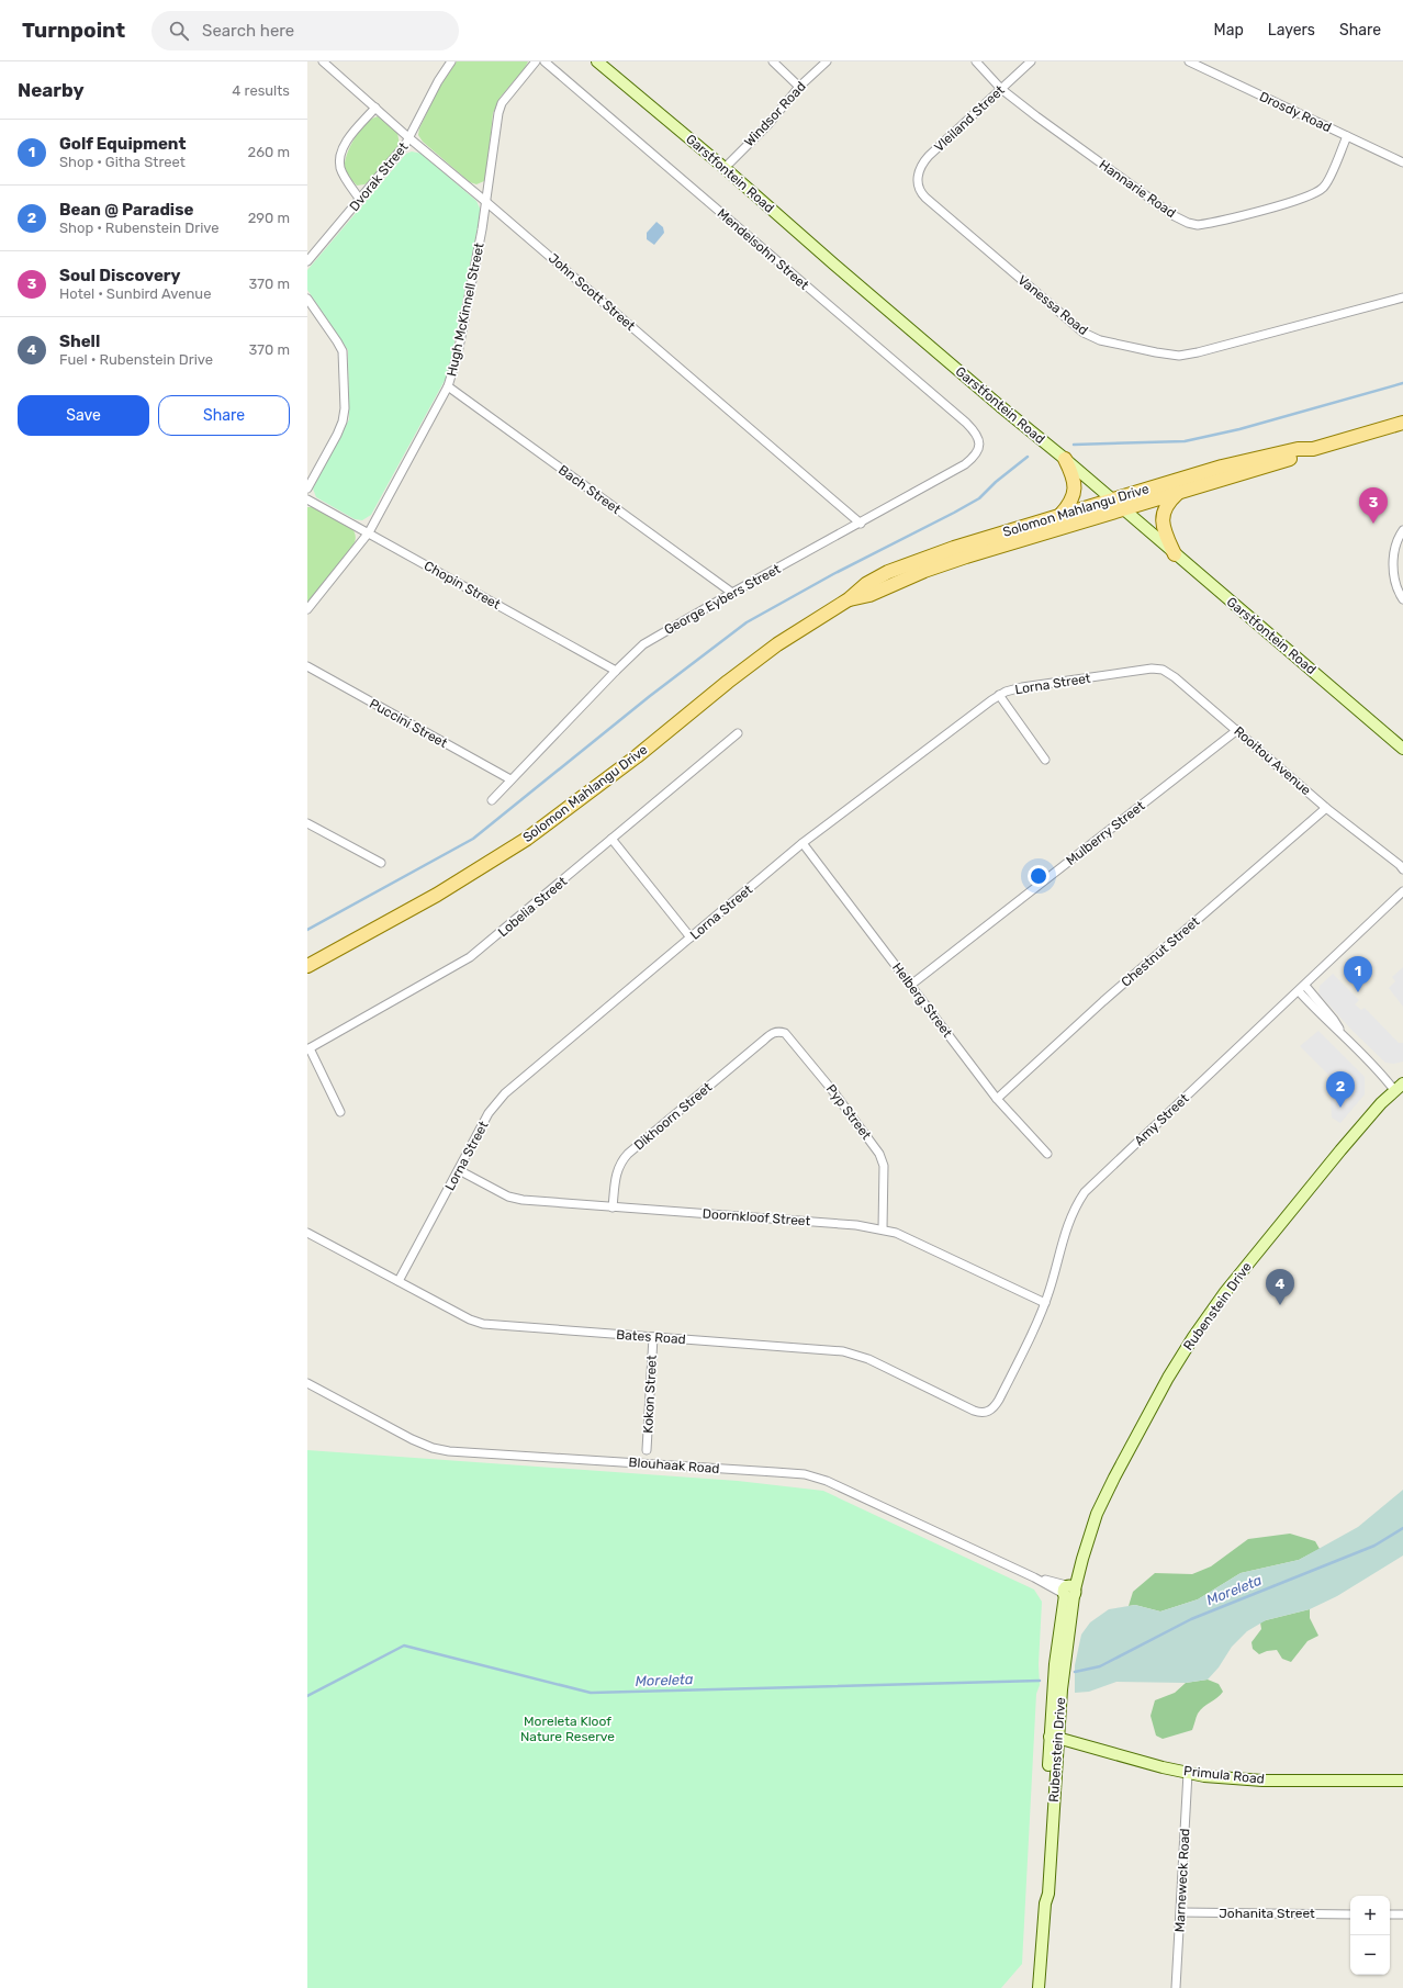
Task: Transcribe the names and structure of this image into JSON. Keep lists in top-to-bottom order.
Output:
{
  "streets": {
    "main road": ["Solomon Mahlangu Drive"],
    "street": [
      "Drosdy Road",
      "Windsor Road",
      "Vleiland Street",
      "Garstfontein Road",
      "Dvorak Street",
      "Hannarie Road",
      "Mendelsohn Street",
      "John Scott Street",
      "Vanessa Road",
      "Hugh McKinnell Street",
      "Bach Street",
      "Chopin Street",
      "George Eybers Street",
      "Lorna Street",
      "Puccini Street",
      "Rooitou Avenue",
      "Mulberry Street",
      "Lobelia Street",
      "Chestnut Street",
      "Helberg Street",
      "Pyp Street",
      "Dikhoorn Street",
      "Amy Street",
      "Doornkloof Street",
      "Rubenstein Drive",
      "Bates Road",
      "Kokon Street",
      "Blouhaak Road",
      "Primula Road",
      "Marneweck Road",
      "Johanita Street"
    ]
  },
  "crossings": [
    ["Drosdy Road", "Hannarie Road"],
    ["Windsor Road", "Garstfontein Road"],
    ["Vleiland Street", "Hannarie Road"],
    ["Vleiland Street", "Vanessa Road"],
    ["Garstfontein Road", "Solomon Mahlangu Drive"],
    ["Dvorak Street", "John Scott Street"],
    ["Mendelsohn Street", "George Eybers Street"],
    ["John Scott Street", "Hugh McKinnell Street"],
    ["John Scott Street", "George Eybers Street"],
    ["Hugh McKinnell Street", "Bach Street"],
    ["Hugh McKinnell Street", "Chopin Street"],
    ["Bach Street", "George Eybers Street"],
    ["Chopin Street", "George Eybers Street"],
    ["George Eybers Street", "Puccini Street"],
    ["Lorna Street", "Rooitou Avenue"],
    ["Lorna Street", "Helberg Street"],
    ["Lorna Street", "Doornkloof Street"],
    ["Lorna Street", "Bates Road"],
    ["Rooitou Avenue", "Mulberry Street"],
    ["Rooitou Avenue", "Chestnut Street"],
    ["Mulberry Street", "Helberg Street"],
    ["Chestnut Street", "Helberg Street"],
    ["Pyp Street", "Dikhoorn Street"],
    ["Pyp Street", "Doornkloof Street"],
    ["Dikhoorn Street", "Doornkloof Street"],
    ["Amy Street", "Doornkloof Street"],
    ["Amy Street", "Bates Road"],
    ["Rubenstein Drive", "Blouhaak Road"],
    ["Rubenstein Drive", "Primula Road"],
    ["Bates Road", "Kokon Street"],
    ["Primula Road", "Marneweck Road"],
    ["Marneweck Road", "Johanita Street"]
  ],
  "water": ["Moreleta"],
  "parks": ["Moreleta Kloof Nature Reserve"],
  "page": {
    "header": "Turnpoint",
    "search": "Search here",
    "nav": ["Map", "Layers", "Share"],
    "heading": ["Nearby", "4 results"],
    "list": [
      {
        "mark": "1",
        "name": "Golf Equipment",
        "note": "Shop · Githa Street",
        "value": "260 m"
      },
      {
        "mark": "2",
        "name": "Bean @ Paradise",
        "note": "Shop · Rubenstein Drive",
        "value": "290 m"
      },
      {
        "mark": "3",
        "name": "Soul Discovery",
        "note": "Hotel · Sunbird Avenue",
        "value": "370 m"
      },
      {
        "mark": "4",
        "name": "Shell",
        "note": "Fuel · Rubenstein Drive",
        "value": "370 m"
      }
    ],
    "buttons": ["Save", "Share"],
    "pins": [
      "3",
      "1",
      "2",
      "4"
    ],
    "map_buttons": ["+", "−"]
  }
}
